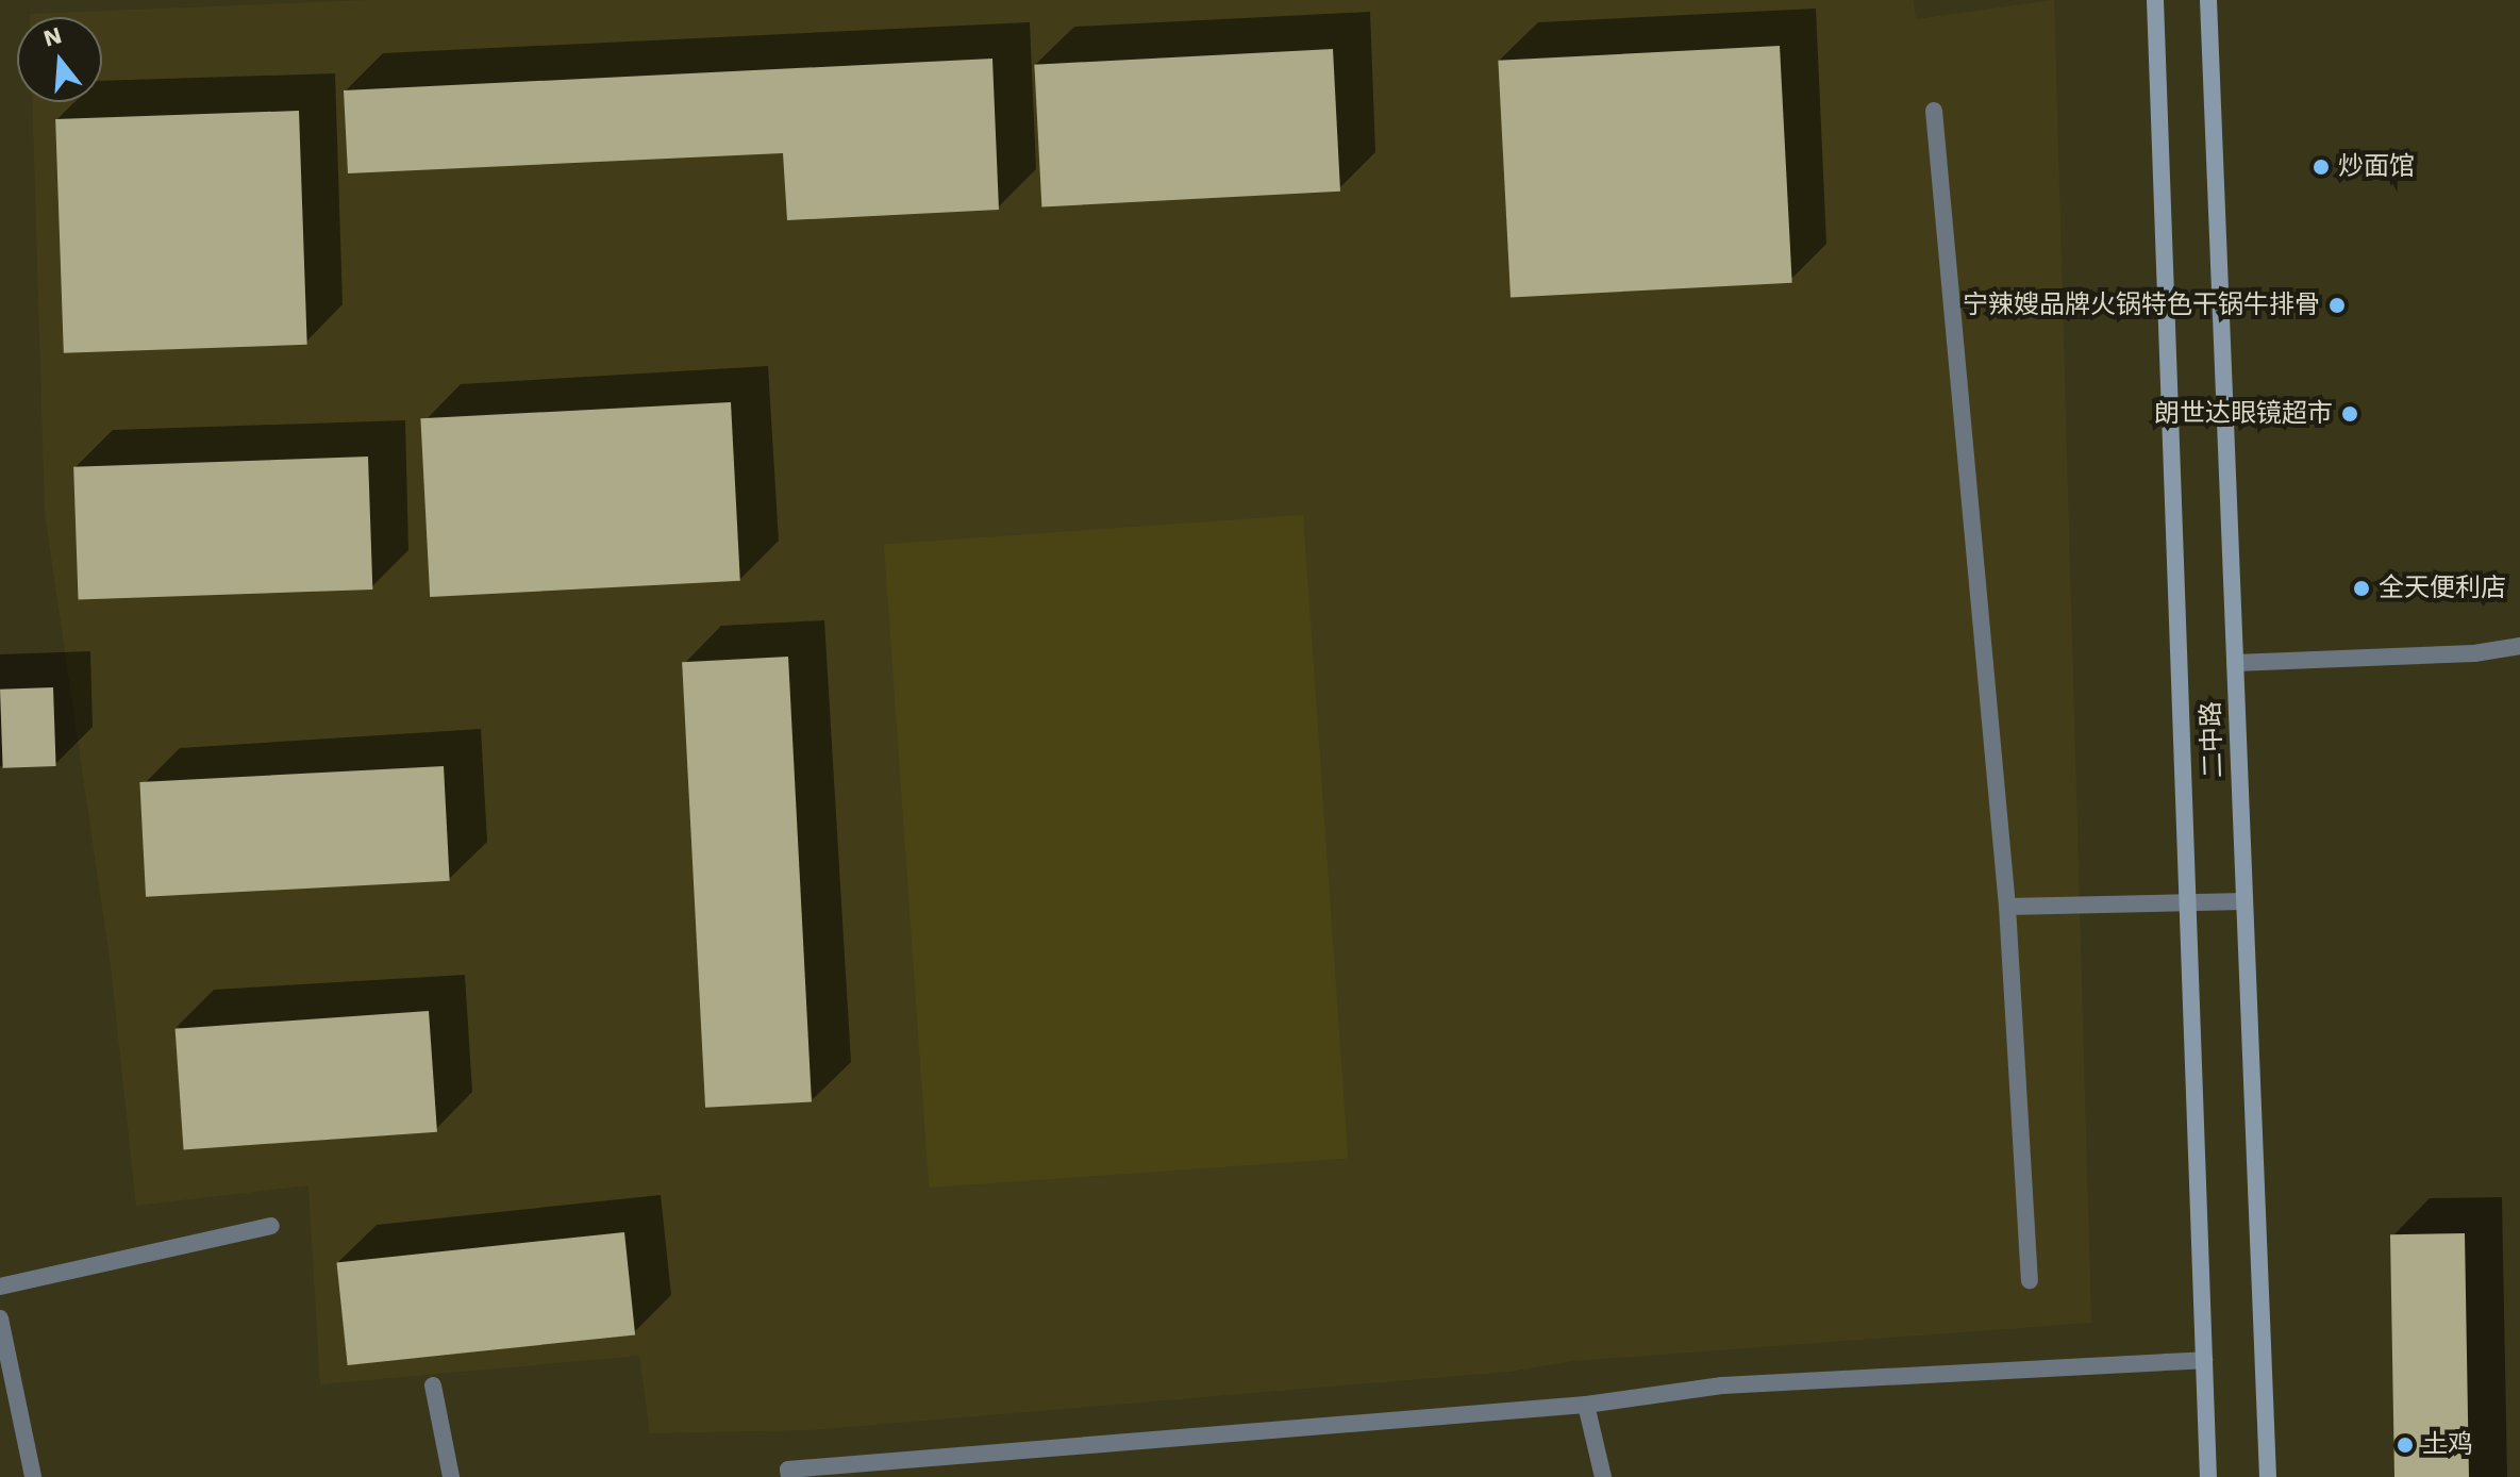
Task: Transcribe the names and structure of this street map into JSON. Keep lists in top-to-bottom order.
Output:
{
  "streets": {
    "main road": ["二中路"]
  },
  "places": [
    "炒面馆",
    "宁辣嫂品牌火锅特色干锅牛排骨",
    "朗世达眼镜超市",
    "全天便利店",
    "土鸡"
  ],
  "north": "top"
}
